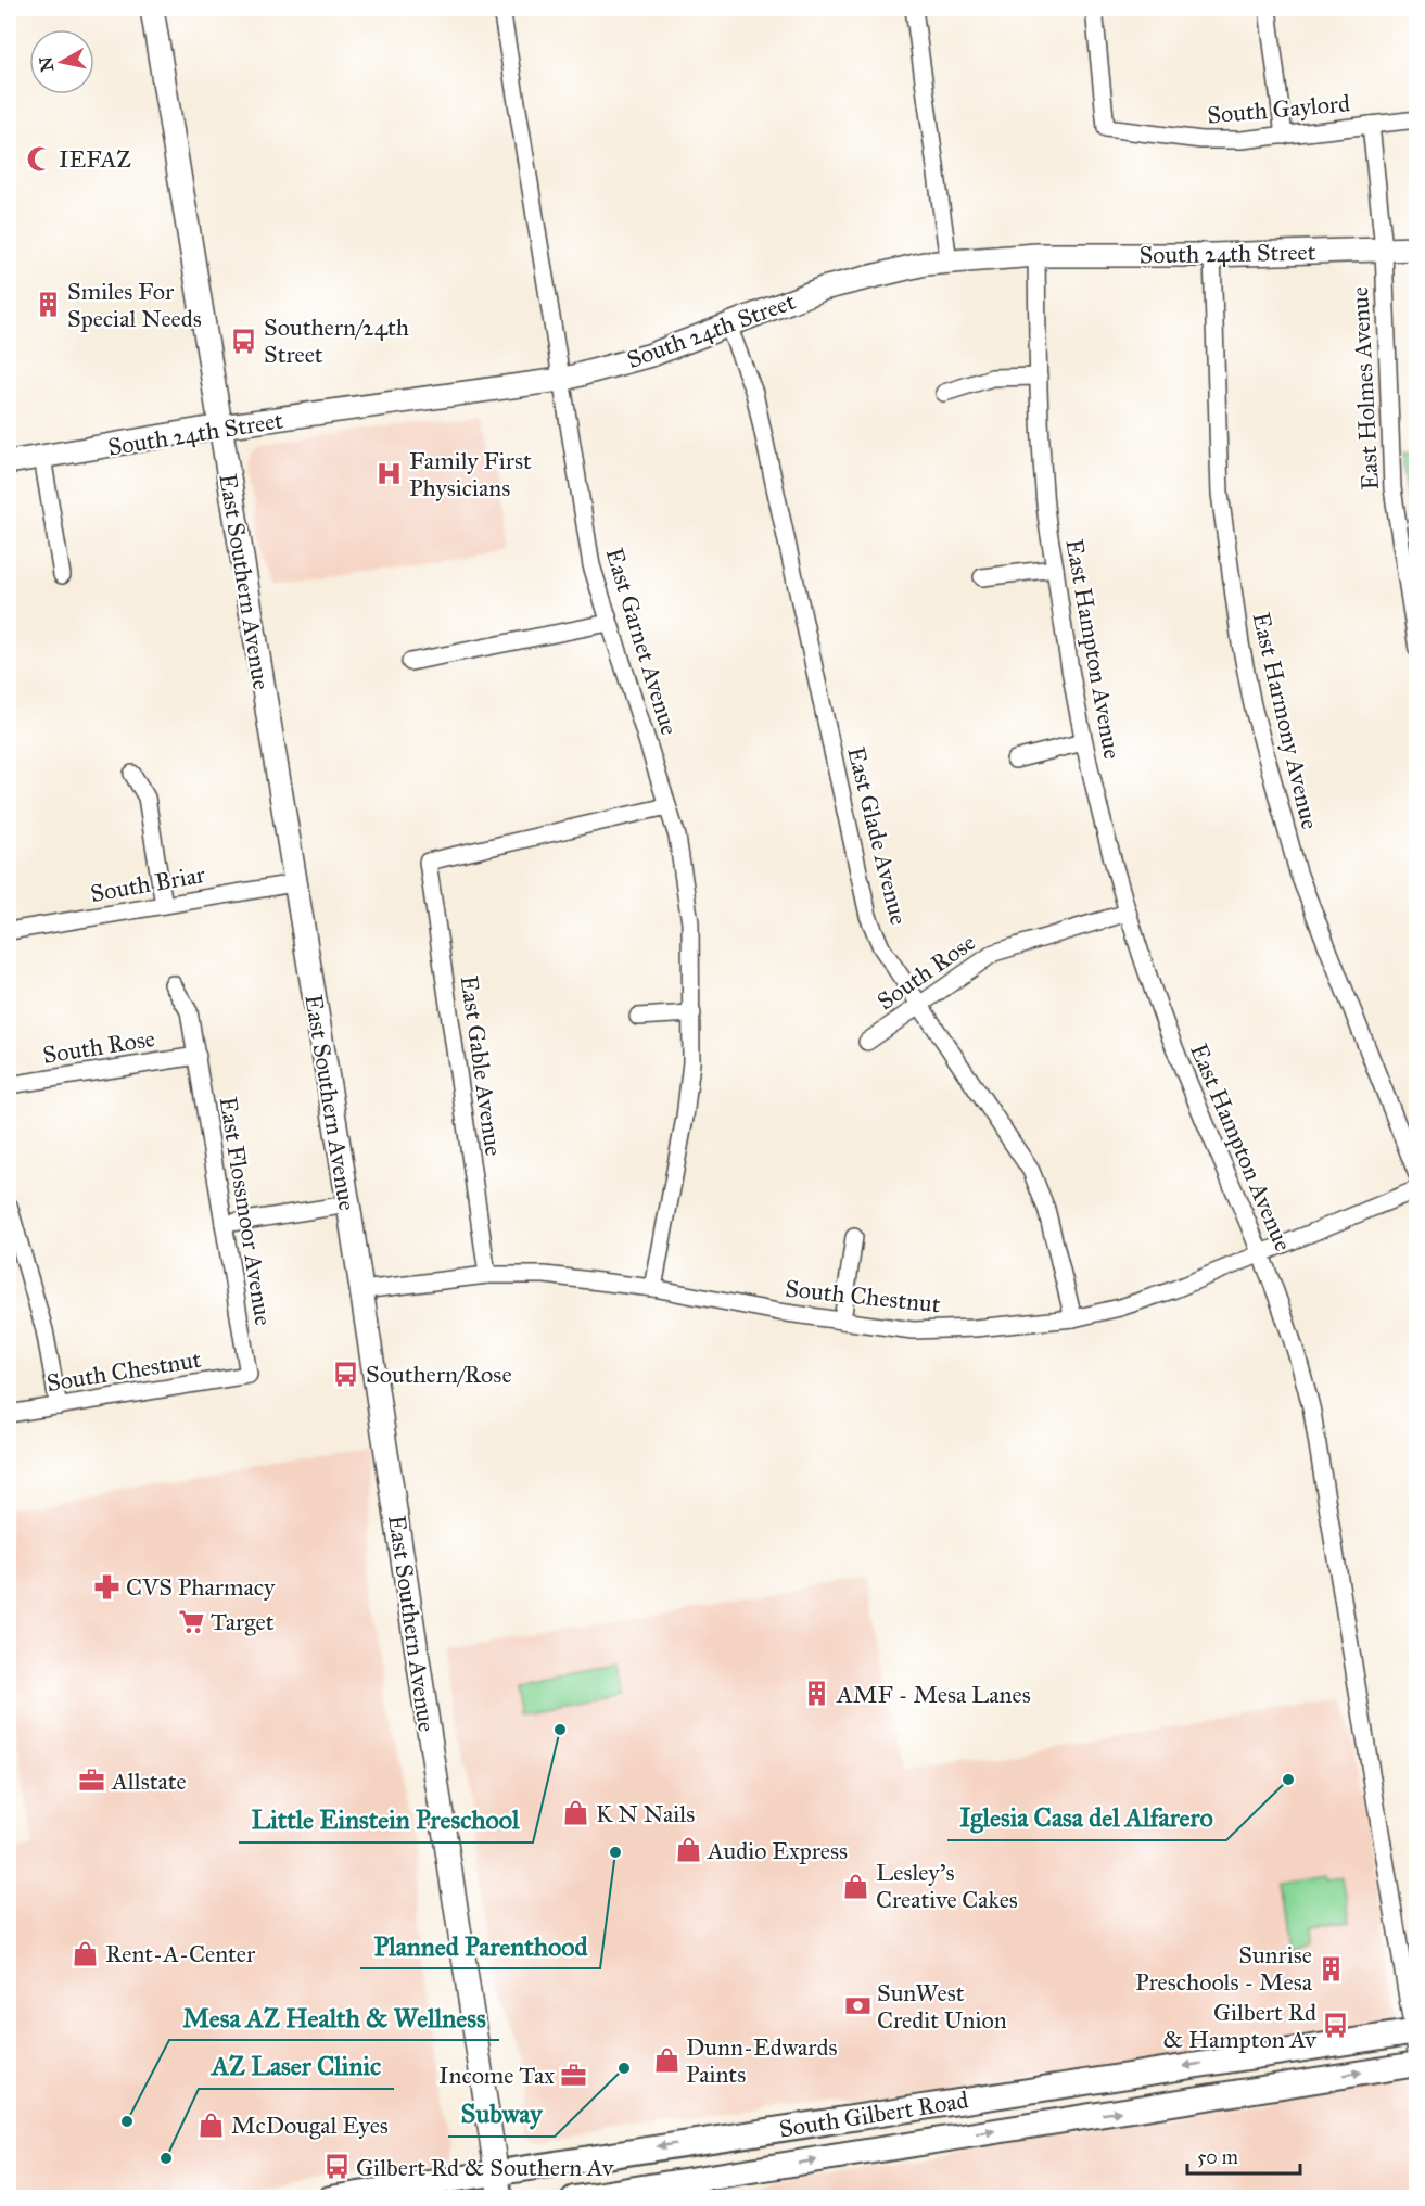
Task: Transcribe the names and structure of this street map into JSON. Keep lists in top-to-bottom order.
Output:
{
  "streets": {
    "main road": ["South 24th Street", "East Southern Avenue", "South Gilbert Road"],
    "street": [
      "South Gaylord",
      "East Holmes Avenue",
      "East Garnet Avenue",
      "East Hampton Avenue",
      "East Harmony Avenue",
      "East Glade Avenue",
      "South Briar",
      "South Rose",
      "East Gable Avenue",
      "East Flossmoor Avenue",
      "South Chestnut"
    ]
  },
  "crossings": [
    ["South Gaylord", "East Holmes Avenue"],
    ["South 24th Street", "East Holmes Avenue"],
    ["South 24th Street", "East Southern Avenue"],
    ["South 24th Street", "East Garnet Avenue"],
    ["South 24th Street", "East Hampton Avenue"],
    ["South 24th Street", "East Harmony Avenue"],
    ["South 24th Street", "East Glade Avenue"],
    ["East Southern Avenue", "South Briar"],
    ["East Southern Avenue", "South Chestnut"],
    ["East Southern Avenue", "South Gilbert Road"],
    ["East Garnet Avenue", "East Gable Avenue"],
    ["East Garnet Avenue", "South Chestnut"],
    ["East Hampton Avenue", "South Rose"],
    ["East Hampton Avenue", "South Chestnut"],
    ["East Hampton Avenue", "South Gilbert Road"],
    ["East Glade Avenue", "South Rose"],
    ["East Glade Avenue", "South Chestnut"],
    ["South Rose", "East Flossmoor Avenue"],
    ["East Gable Avenue", "South Chestnut"],
    ["East Flossmoor Avenue", "South Chestnut"]
  ],
  "places": {
    "mosque": ["IEFAZ"],
    "building": ["Smiles For Special Needs", "AMF - Mesa Lanes", "Sunrise Preschools - Mesa"],
    "bus stop": [
      "Southern/24th Street",
      "Southern/Rose",
      "Gilbert Rd & Hampton Av",
      "Gilbert Rd & Southern Av"
    ],
    "hospital": ["Family First Physicians"],
    "pharmacy": ["CVS Pharmacy"],
    "supermarket": ["Target"],
    "other": [
      "Little Einstein Preschool",
      "Iglesia Casa del Alfarero",
      "Planned Parenthood",
      "Subway",
      "Mesa AZ Health & Wellness",
      "AZ Laser Clinic"
    ],
    "office": ["Allstate", "Income Tax"],
    "shop": [
      "K N Nails",
      "Audio Express",
      "Lesley's Creative Cakes",
      "Rent-A-Center",
      "Dunn-Edwards Paints",
      "McDougal Eyes"
    ],
    "bank": ["SunWest Credit Union"]
  },
  "scale_bar": "50 m",
  "north": "left"
}
